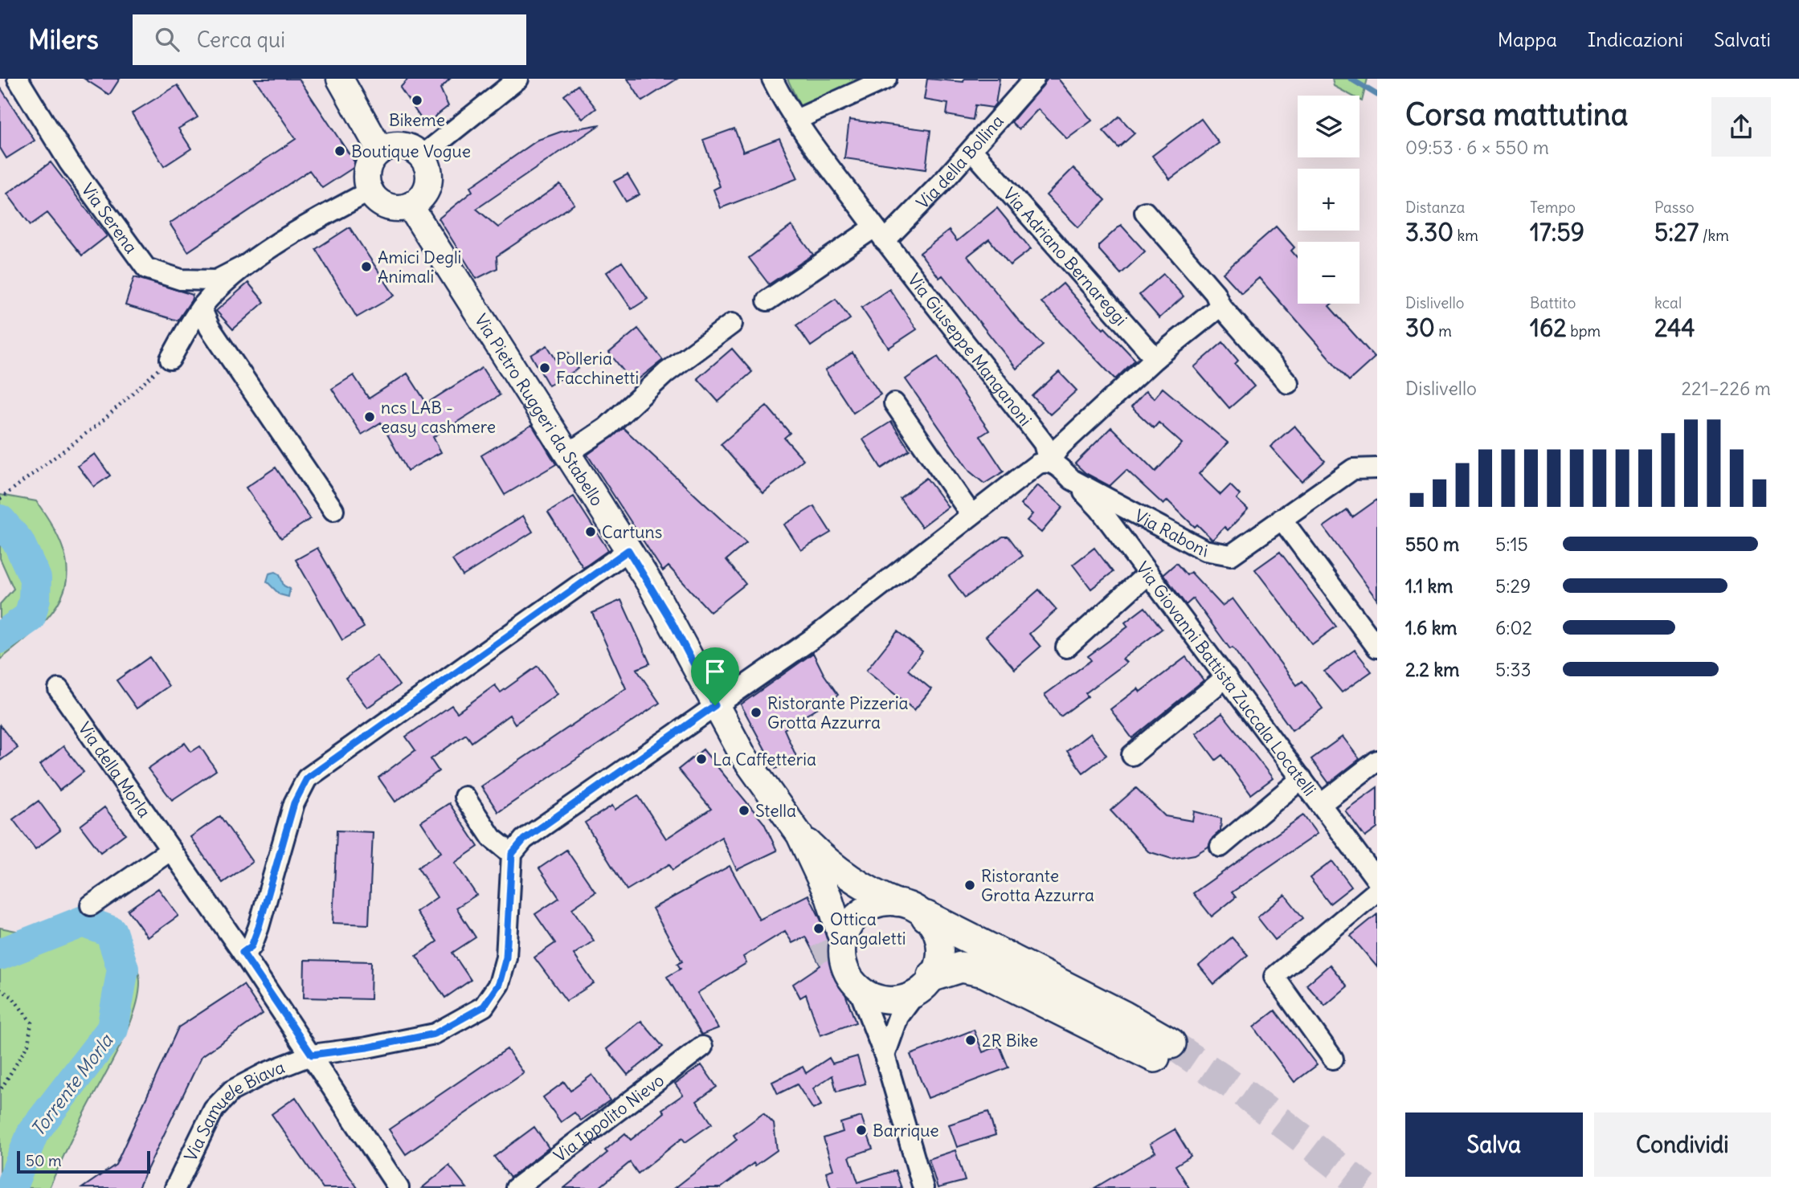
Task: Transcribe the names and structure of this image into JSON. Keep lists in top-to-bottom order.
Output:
{
  "streets": {
    "main road": ["Via Pietro Ruggeri da Stabello"],
    "street": [
      "Via della Bollina",
      "Via Serena",
      "Via Adriano Bernareggi",
      "Via Giuseppe Manganoni",
      "Via Raboni",
      "Via Giovanni Battista Zuccala Locatelli",
      "Via della Morla",
      "Via Samuele Biava",
      "Via Ippolito Nievo"
    ]
  },
  "crossings": [
    ["Via della Bollina", "Via Giuseppe Manganoni"],
    ["Via Giuseppe Manganoni", "Via Raboni"],
    ["Via Raboni", "Via Giovanni Battista Zuccala Locatelli"],
    ["Via della Morla", "Via Samuele Biava"]
  ],
  "water": ["Torrente Morla"],
  "places": [
    "Bikeme",
    "Boutique Vogue",
    "Amici Degli Animali",
    "Polleria Facchinetti",
    "ncs LAB - easy cashmere",
    "Cartuns",
    "Ristorante Pizzeria Grotta Azzurra",
    "La Caffetteria",
    "Stella",
    "Ristorante Grotta Azzurra",
    "Ottica Sangaletti",
    "2R Bike",
    "Barrique"
  ],
  "scale_bar": "50 m",
  "page": {
    "header": "Milers",
    "search": "Cerca qui",
    "nav": ["Mappa", "Indicazioni", "Salvati"],
    "heading": ["Corsa mattutina", "09:53 · 6 × 550 m"],
    "map_buttons": ["+", "−"],
    "stats": [
      ["Distanza", "3.30 km"],
      ["Tempo", "17:59"],
      ["Passo", "5:27 /km"],
      ["Dislivello", "30 m"],
      ["Battito", "162 bpm"],
      ["kcal", "244"]
    ],
    "chart": ["Dislivello", "221–226 m"],
    "list": [
      {
        "name": "550 m",
        "note": "5:15"
      },
      {
        "name": "1.1 km",
        "note": "5:29"
      },
      {
        "name": "1.6 km",
        "note": "6:02"
      },
      {
        "name": "2.2 km",
        "note": "5:33"
      }
    ],
    "buttons": ["Salva", "Condividi"],
    "scale": "50 m"
  }
}
